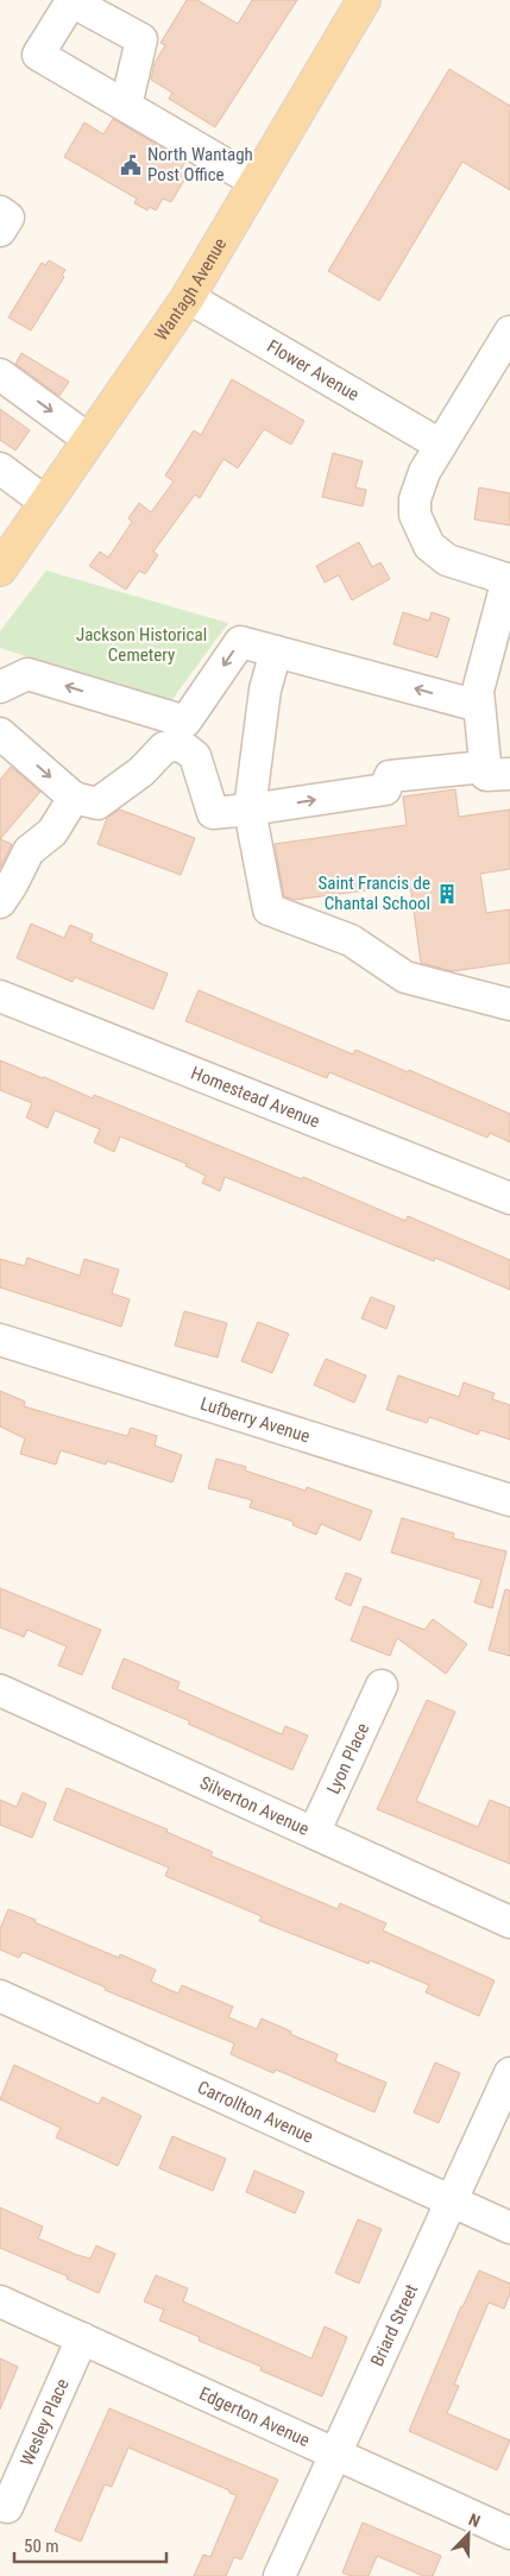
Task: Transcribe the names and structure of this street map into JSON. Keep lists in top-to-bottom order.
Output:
{
  "streets": {
    "main road": ["Wantagh Avenue"],
    "street": [
      "Flower Avenue",
      "Homestead Avenue",
      "Lufberry Avenue",
      "Lyon Place",
      "Silverton Avenue",
      "Carrollton Avenue",
      "Briard Street",
      "Edgerton Avenue",
      "Wesley Place"
    ]
  },
  "crossings": [
    ["Wantagh Avenue", "Flower Avenue"],
    ["Lyon Place", "Silverton Avenue"],
    ["Carrollton Avenue", "Briard Street"],
    ["Briard Street", "Edgerton Avenue"],
    ["Edgerton Avenue", "Wesley Place"]
  ],
  "parks": ["Jackson Historical Cemetery"],
  "places": {
    "public building": ["North Wantagh Post Office"],
    "building": ["Saint Francis de Chantal School"]
  },
  "scale_bar": "50 m",
  "north": "top right"
}
